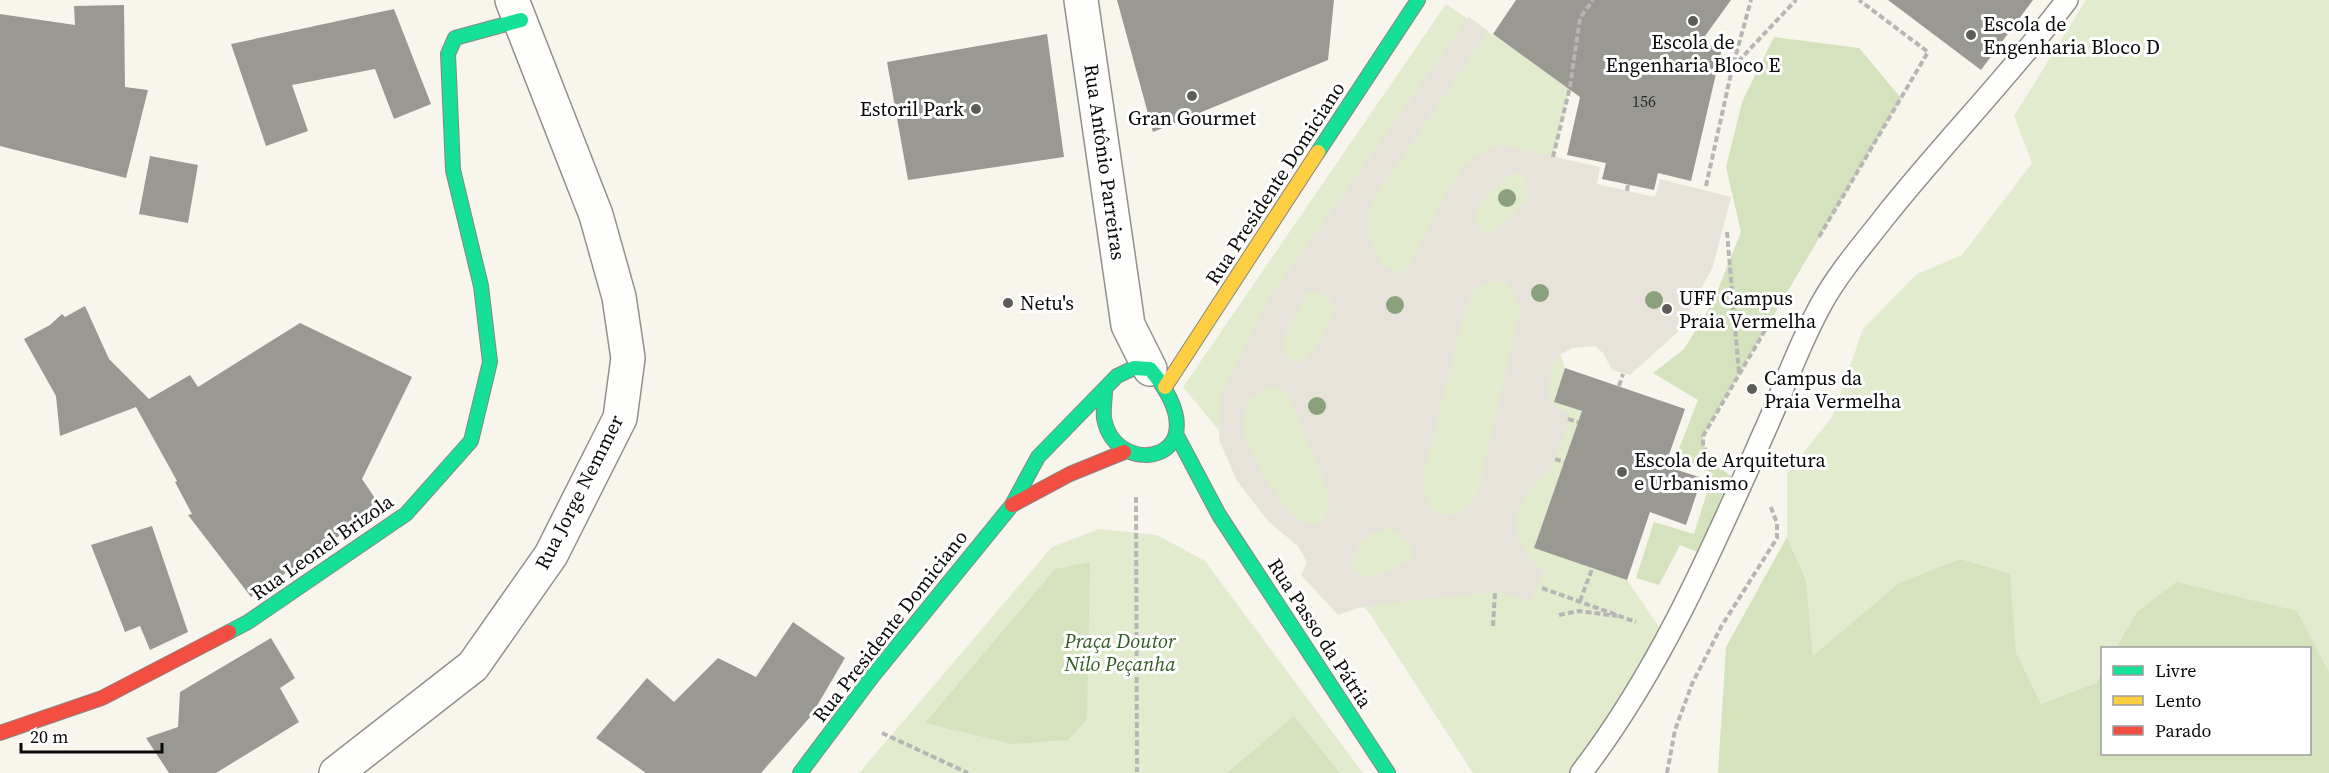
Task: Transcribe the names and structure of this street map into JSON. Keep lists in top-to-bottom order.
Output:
{
  "streets": {
    "street": [
      "Rua Antônio Parreiras",
      "Rua Presidente Domiciano",
      "Rua Jorge Nemmer",
      "Rua Leonel Brizola",
      "Rua Passo da Pátria"
    ]
  },
  "crossings": [
    ["Rua Antônio Parreiras", "Rua Presidente Domiciano"],
    ["Rua Antônio Parreiras", "Rua Passo da Pátria"],
    ["Rua Presidente Domiciano", "Rua Passo da Pátria"],
    ["Rua Jorge Nemmer", "Rua Leonel Brizola"]
  ],
  "parks": ["Praça Doutor Nilo Peçanha"],
  "places": [
    "Escola de Engenharia Bloco E",
    "Escola de Engenharia Bloco D",
    "Gran Gourmet",
    "Estoril Park",
    "Netu's",
    "UFF Campus Praia Vermelha",
    "Campus da Praia Vermelha",
    "Escola de Arquitetura e Urbanismo"
  ],
  "house_numbers": ["156"],
  "legend": ["Livre", "Lento", "Parado"],
  "scale_bar": "20 m"
}
